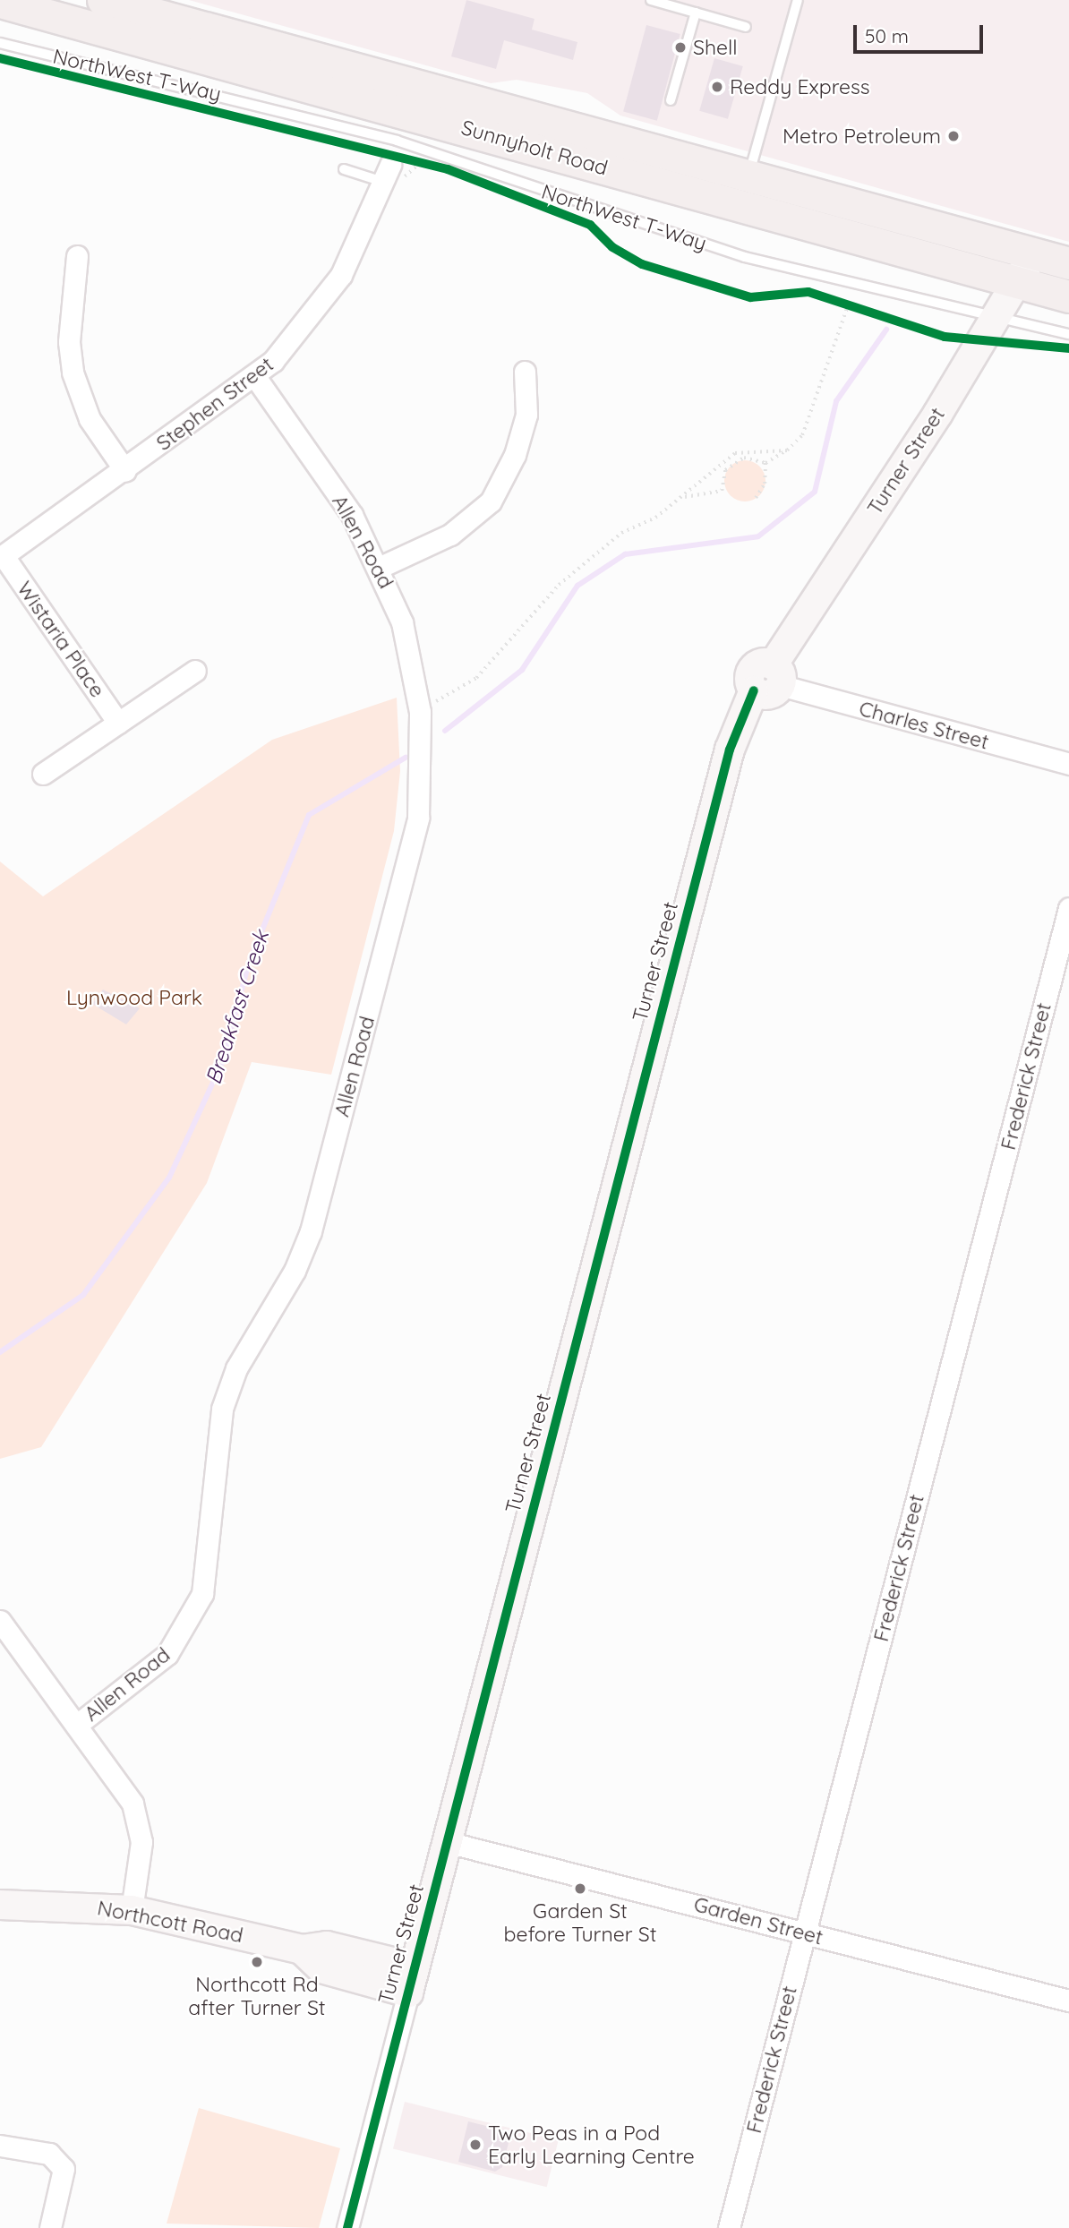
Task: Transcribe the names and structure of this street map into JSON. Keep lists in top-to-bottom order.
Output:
{
  "streets": {
    "main road": ["Sunnyholt Road"],
    "street": [
      "Stephen Street",
      "Turner Street",
      "Allen Road",
      "Wistaria Place",
      "Charles Street",
      "Frederick Street",
      "Garden Street",
      "Northcott Road"
    ],
    "lane": ["NorthWest T-Way"]
  },
  "crossings": [
    ["NorthWest T-Way", "Turner Street"],
    ["Sunnyholt Road", "Turner Street"],
    ["Stephen Street", "Allen Road"],
    ["Stephen Street", "Wistaria Place"],
    ["Turner Street", "Charles Street"],
    ["Turner Street", "Garden Street"],
    ["Turner Street", "Northcott Road"],
    ["Frederick Street", "Garden Street"]
  ],
  "water": ["Breakfast Creek"],
  "parks": ["Lynwood Park"],
  "places": [
    "Shell",
    "Reddy Express",
    "Metro Petroleum",
    "Garden St before Turner St",
    "Northcott Rd after Turner St",
    "Two Peas in a Pod Early Learning Centre"
  ],
  "scale_bar": "50 m"
}
